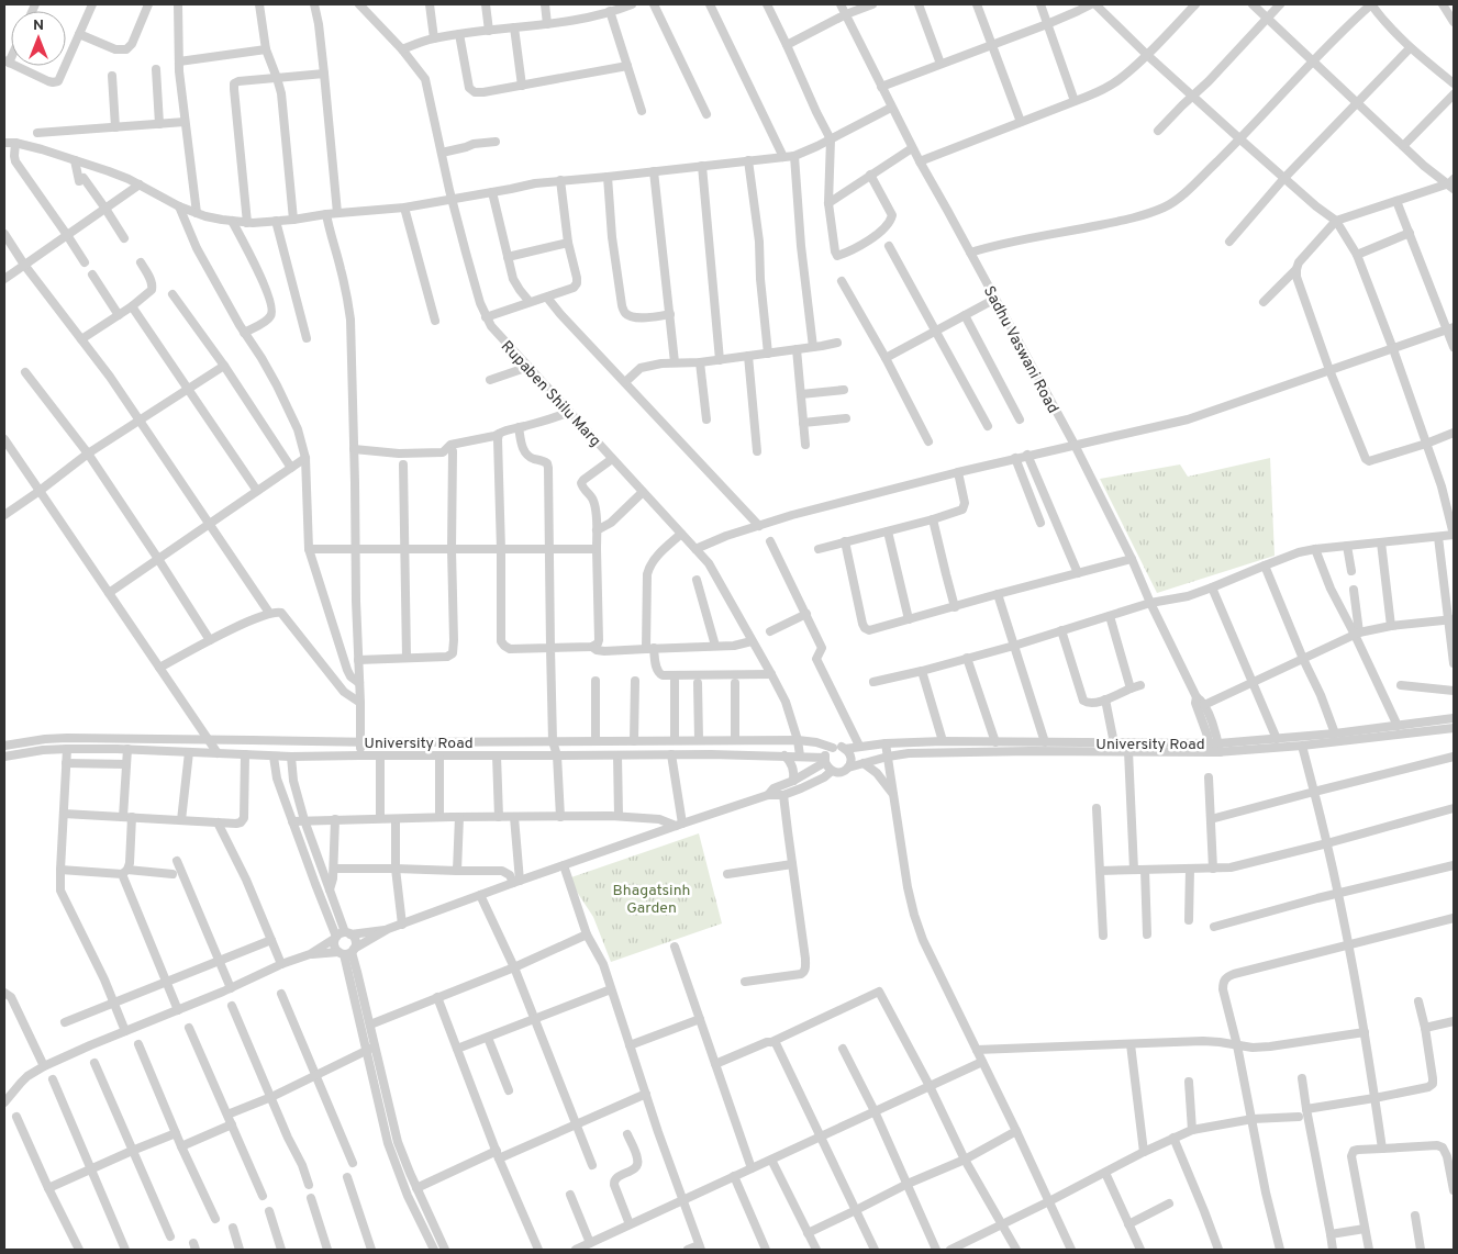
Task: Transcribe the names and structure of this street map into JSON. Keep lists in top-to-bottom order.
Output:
{
  "streets": {
    "street": ["Sadhu Vaswani Road", "Rupaben Shilu Marg", "University Road"]
  },
  "crossings": [
    ["Rupaben Shilu Marg", "University Road"]
  ],
  "parks": ["Bhagatsinh Garden"],
  "north": "top"
}
